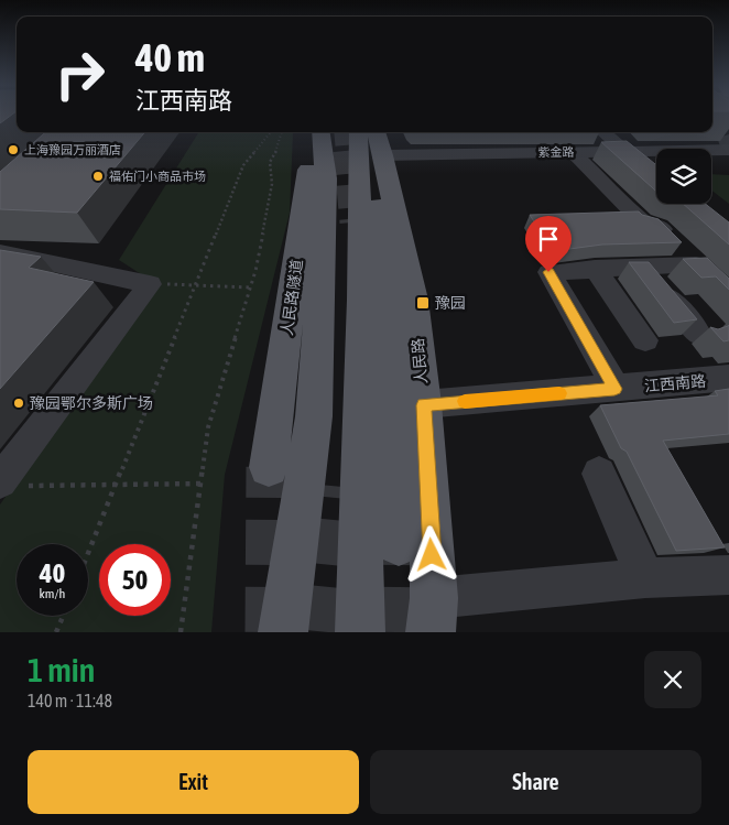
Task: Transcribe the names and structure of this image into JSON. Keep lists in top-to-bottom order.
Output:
{
  "streets": {
    "main road": ["人民路隧道", "人民路"],
    "street": ["紫金路", "江西南路"]
  },
  "crossings": [
    ["紫金路", "人民路"],
    ["人民路", "江西南路"]
  ],
  "places": {
    "other": ["上海豫园万丽酒店", "福佑门小商品市场", "豫园鄂尔多斯广场"],
    "transit": ["豫园"]
  },
  "page": {
    "turn": ["40 m", "江西南路"],
    "speed": "40 km/h",
    "limit": "50",
    "heading": ["1 min", "140 m · 11:48"],
    "buttons": ["Exit", "Share"]
  }
}
